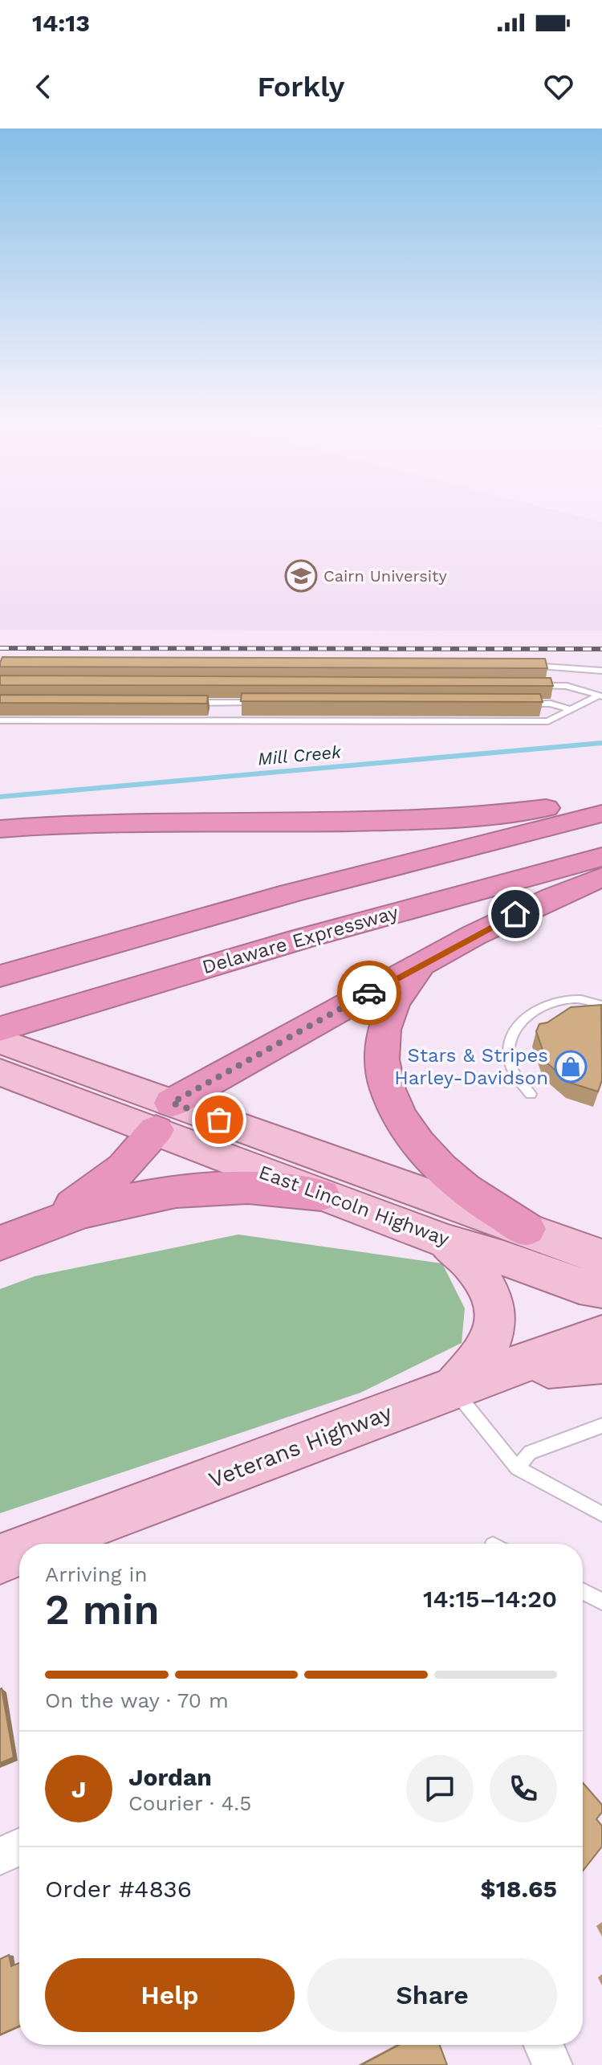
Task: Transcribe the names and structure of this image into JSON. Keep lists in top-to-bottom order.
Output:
{
  "streets": {
    "highway": ["Delaware Expressway"],
    "main road": ["East Lincoln Highway", "Veterans Highway"]
  },
  "water": ["Mill Creek"],
  "places": {
    "school or university": ["Cairn University"],
    "shop": ["Stars & Stripes Harley-Davidson"]
  },
  "page": {
    "status": "14:13",
    "header": "Forkly",
    "heading": ["2 min", "Arriving in", "14:15–14:20"],
    "panel": [
      "Jordan",
      "Courier · 4.5",
      "Order #4836",
      "$18.65"
    ],
    "bar": "On the way · 70 m",
    "round": "J",
    "buttons": ["Help", "Share"]
  }
}
